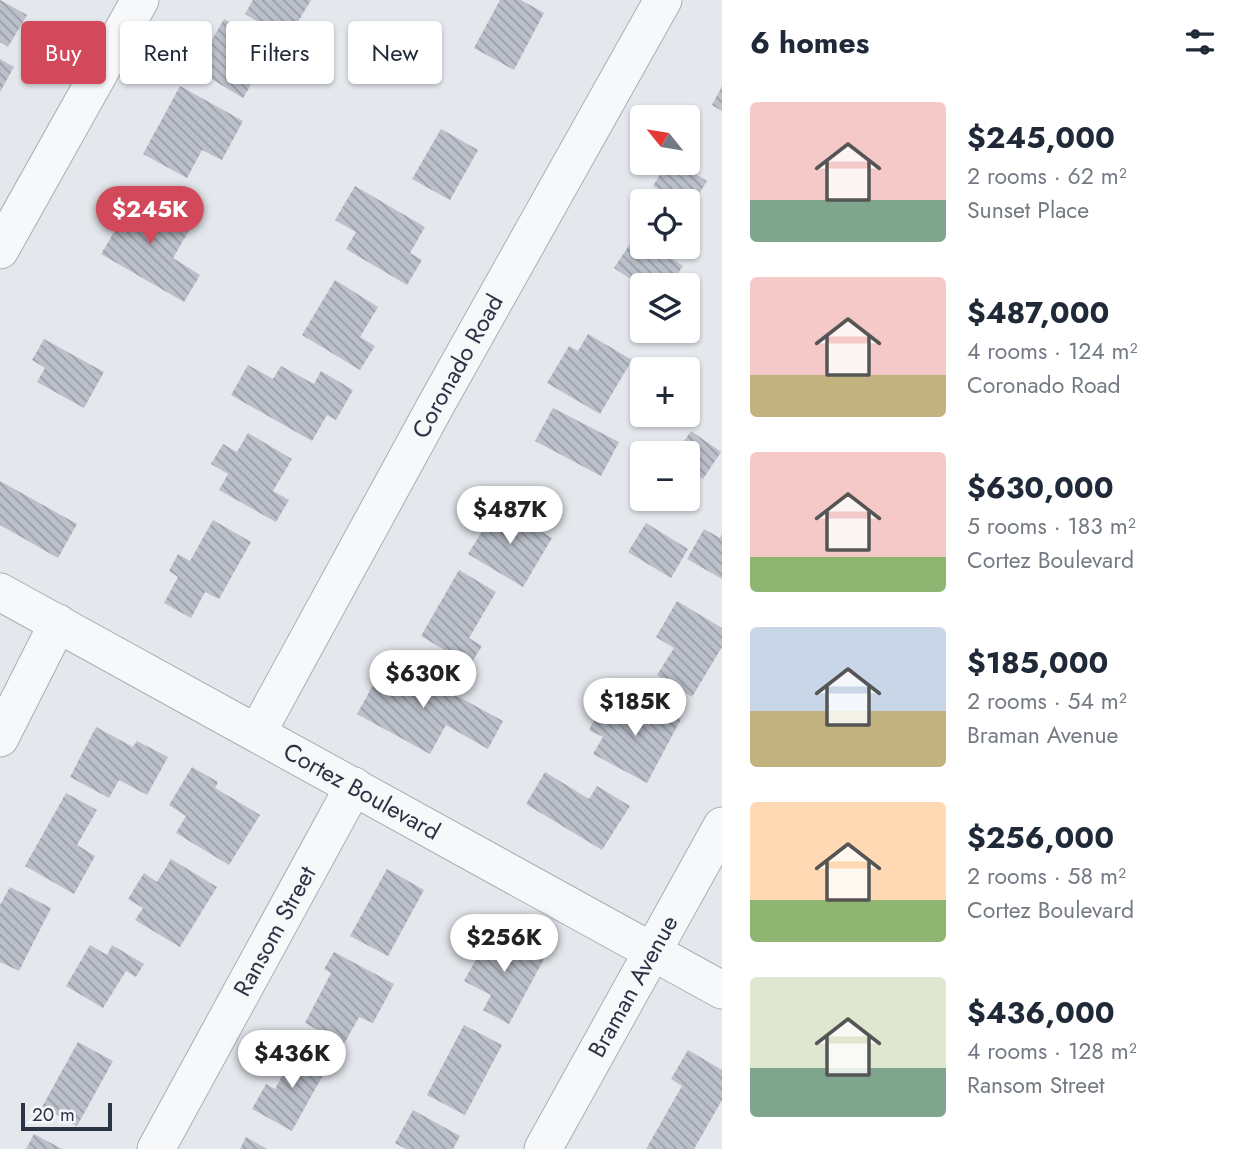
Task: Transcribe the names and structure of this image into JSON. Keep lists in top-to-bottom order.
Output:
{
  "streets": {
    "street": [
      "Coronado Road",
      "Cortez Boulevard",
      "Ransom Street",
      "Braman Avenue"
    ]
  },
  "crossings": [
    ["Coronado Road", "Cortez Boulevard"],
    ["Cortez Boulevard", "Ransom Street"],
    ["Cortez Boulevard", "Braman Avenue"]
  ],
  "scale_bar": "20 m",
  "north": "top left",
  "page": {
    "heading": "6 homes",
    "chip": [
      "Buy",
      "Rent",
      "Filters",
      "New"
    ],
    "list": [
      {
        "name": "$245,000",
        "note": "2 rooms · 62 m² · Sunset Place"
      },
      {
        "name": "$487,000",
        "note": "4 rooms · 124 m² · Coronado Road"
      },
      {
        "name": "$630,000",
        "note": "5 rooms · 183 m² · Cortez Boulevard"
      },
      {
        "name": "$185,000",
        "note": "2 rooms · 54 m² · Braman Avenue"
      },
      {
        "name": "$256,000",
        "note": "2 rooms · 58 m² · Cortez Boulevard"
      },
      {
        "name": "$436,000",
        "note": "4 rooms · 128 m² · Ransom Street"
      }
    ],
    "map_buttons": ["+", "−"],
    "price": [
      "$245K",
      "$487K",
      "$630K",
      "$185K",
      "$256K",
      "$436K"
    ],
    "scale": "20 m"
  }
}
